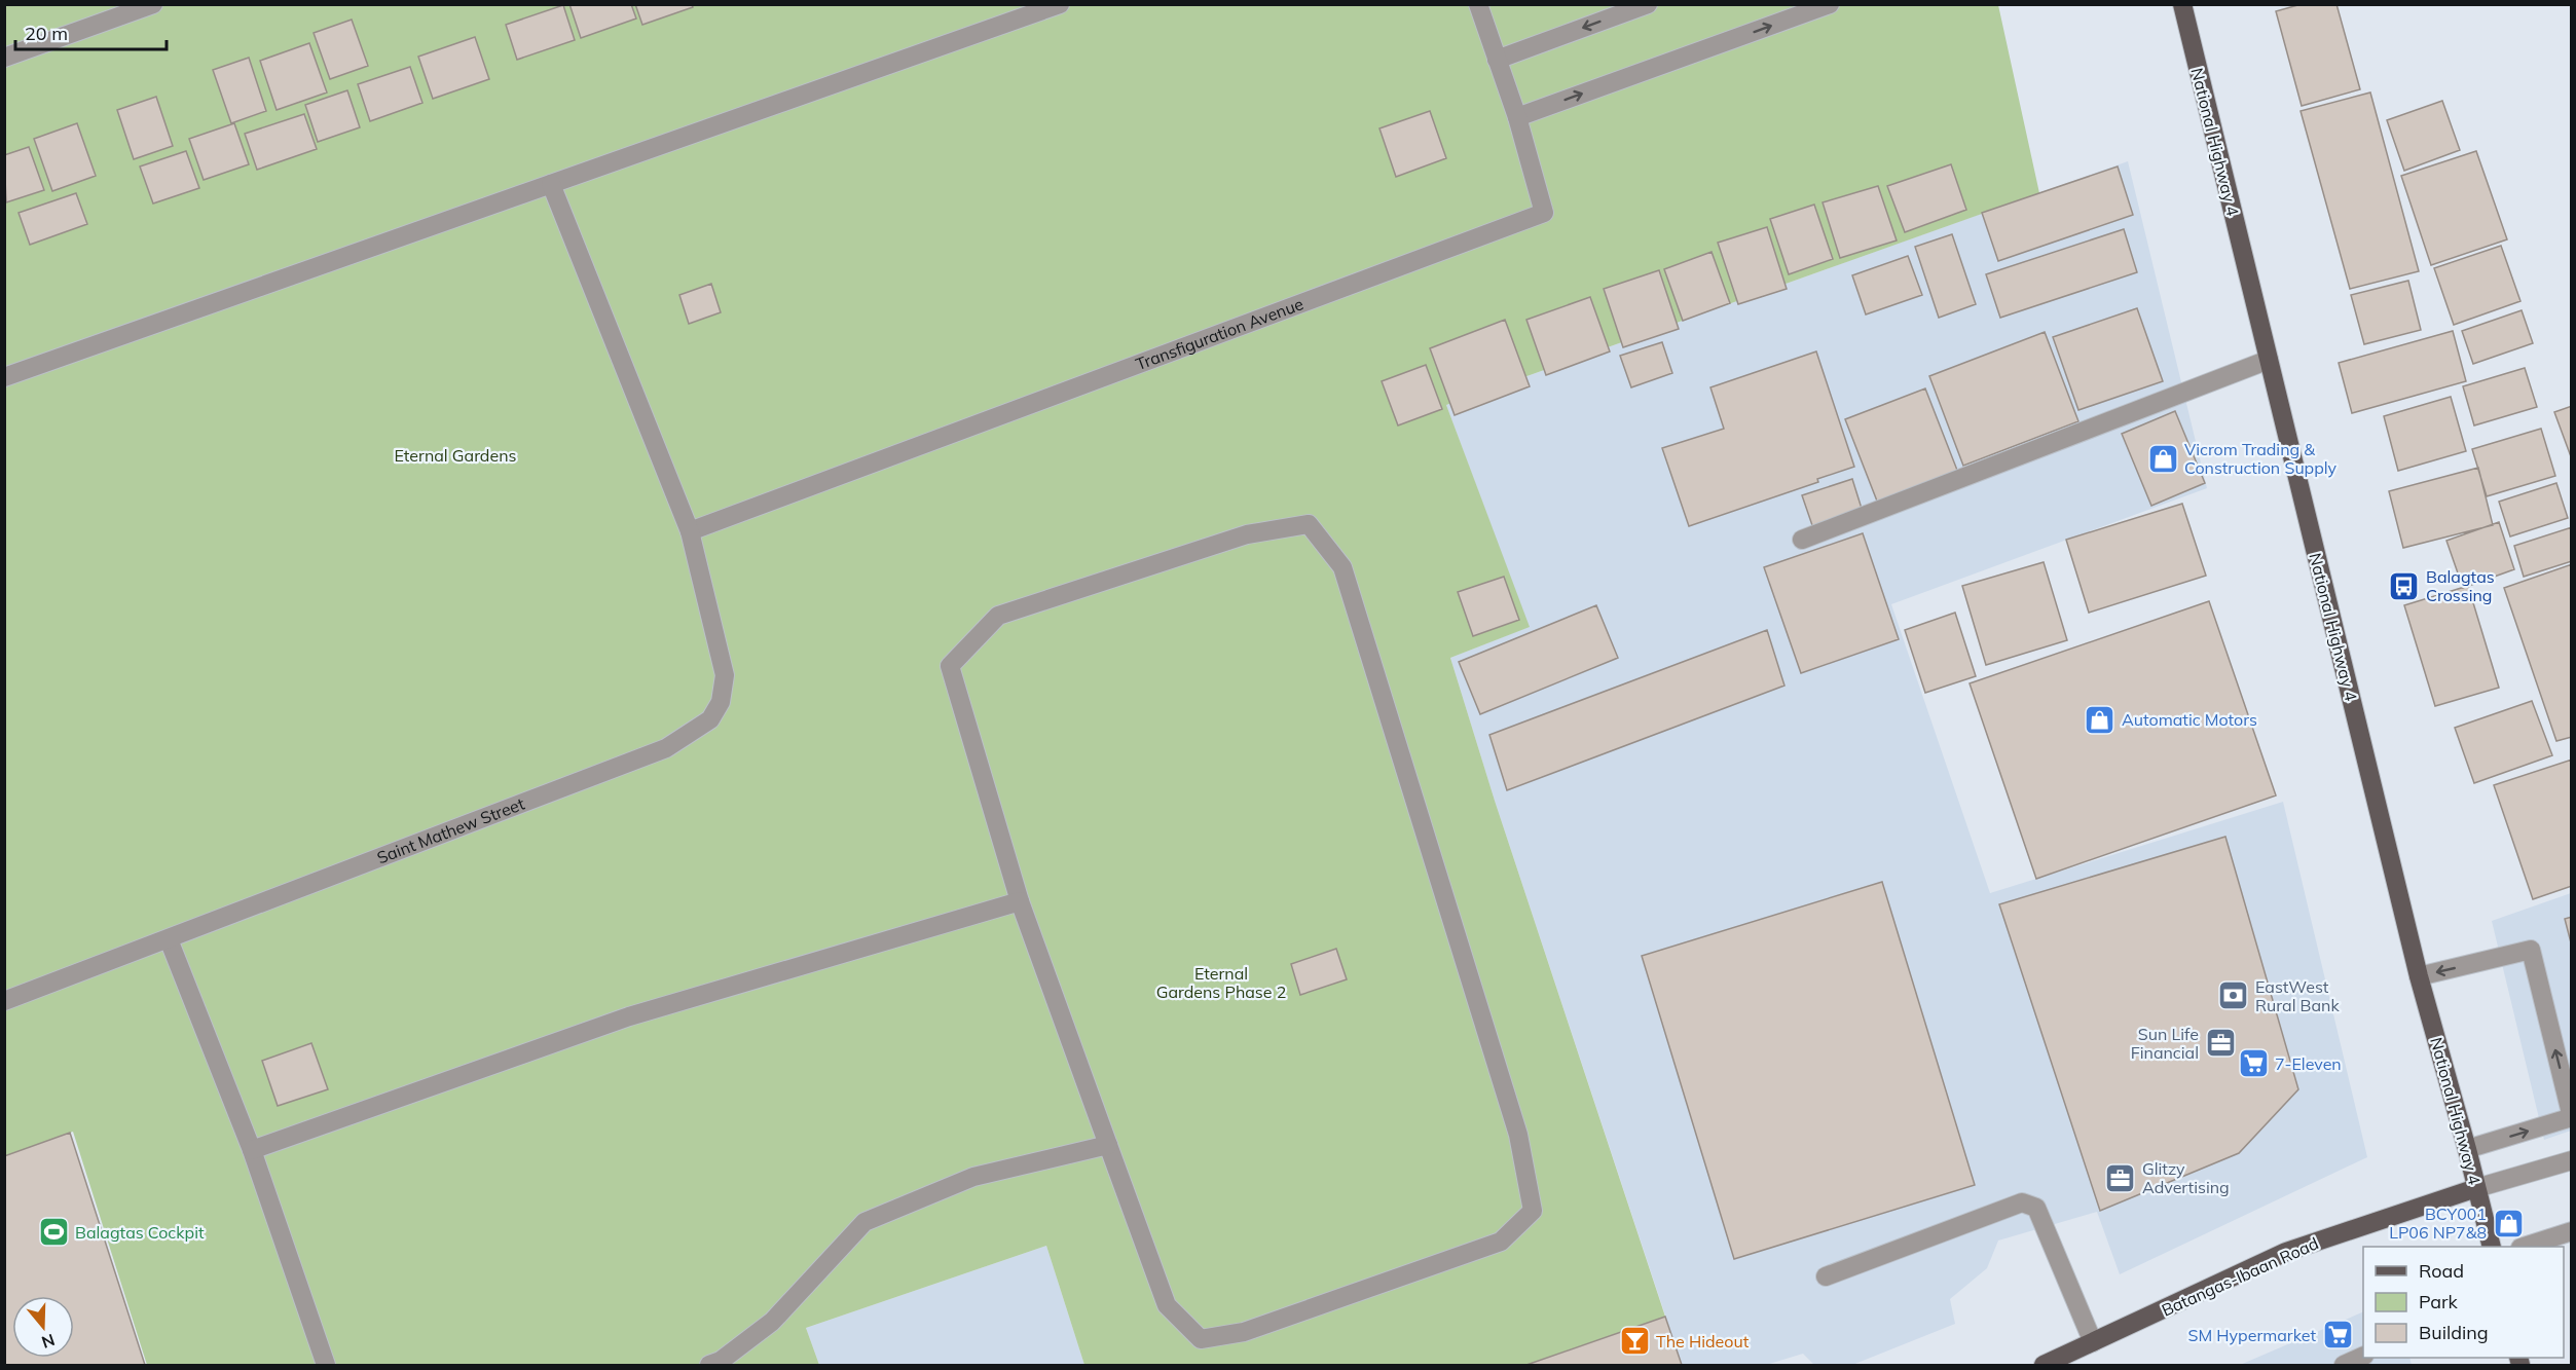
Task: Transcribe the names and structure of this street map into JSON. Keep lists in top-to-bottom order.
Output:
{
  "streets": {
    "main road": ["National Highway 4", "Batangas-Ibaan Road"],
    "street": ["Transfiguration Avenue", "Saint Mathew Street"]
  },
  "crossings": [
    ["National Highway 4", "Batangas-Ibaan Road"],
    ["Transfiguration Avenue", "Saint Mathew Street"]
  ],
  "parks": ["Eternal Gardens", "Eternal Gardens Phase 2"],
  "places": {
    "shop": ["Vicrom Trading & Construction Supply", "Automatic Motors", "BCY001 LP06 NP7&8"],
    "bus stop": ["Balagtas Crossing"],
    "bank": ["EastWest Rural Bank"],
    "office": ["Sun Life Financial", "Glitzy Advertising"],
    "supermarket": ["7-Eleven", "SM Hypermarket"],
    "sports": ["Balagtas Cockpit"],
    "bar": ["The Hideout"]
  },
  "legend": ["Road", "Park", "Building"],
  "scale_bar": "20 m",
  "north": "bottom"
}
